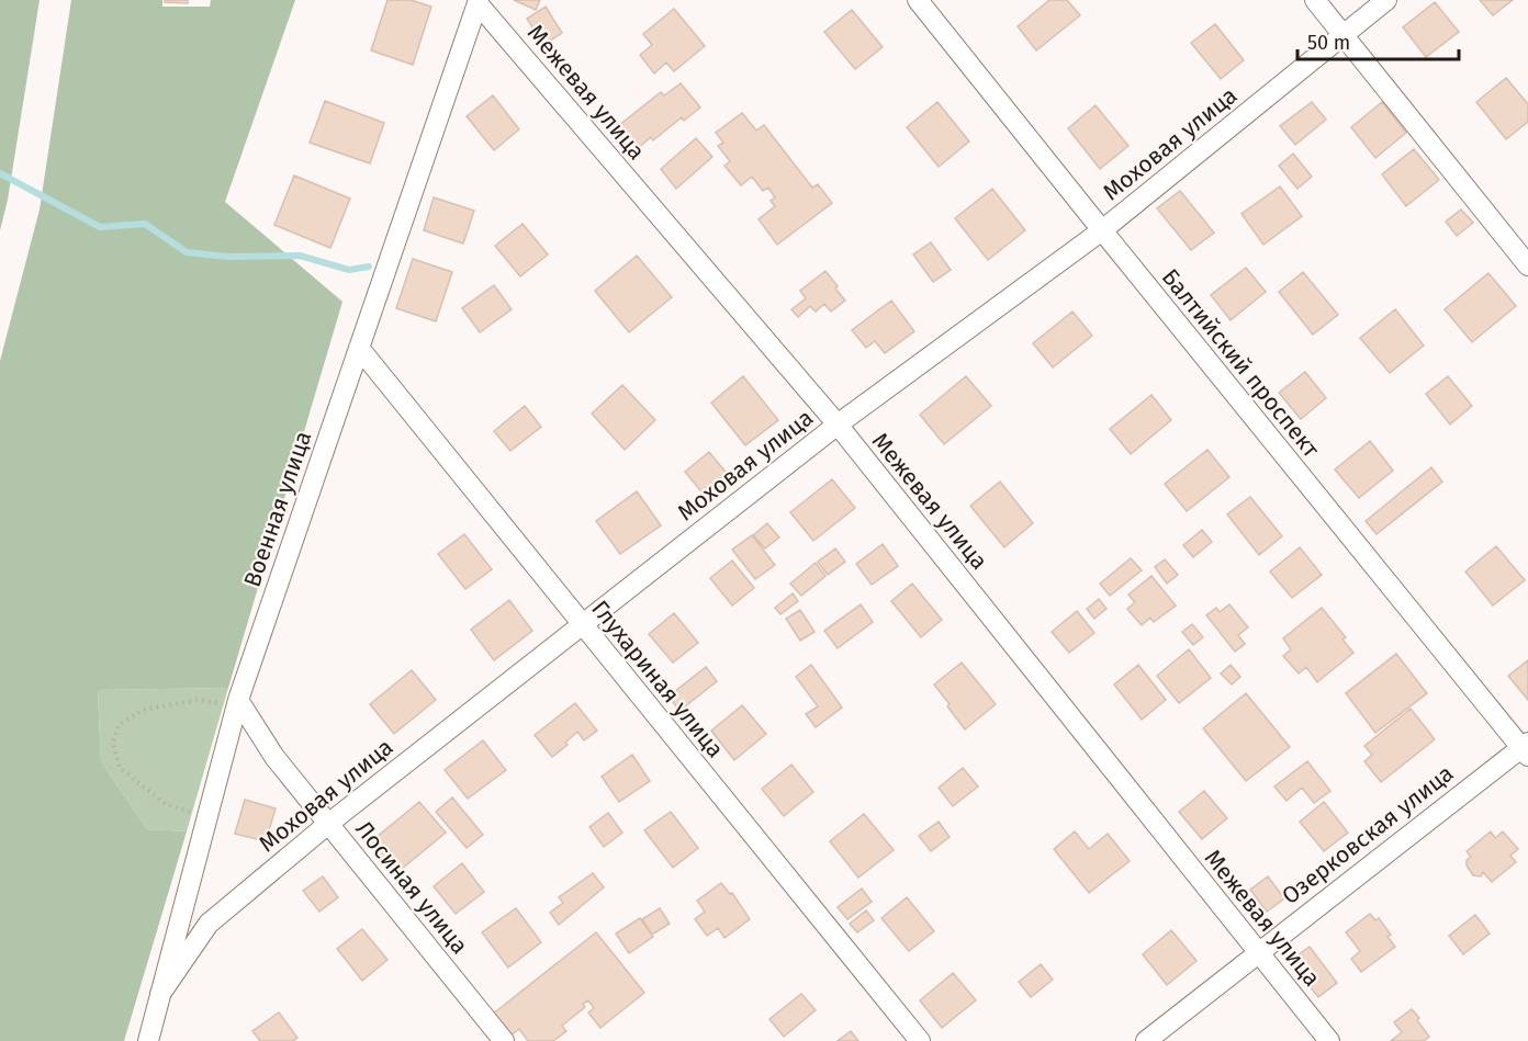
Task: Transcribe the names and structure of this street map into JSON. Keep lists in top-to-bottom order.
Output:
{
  "streets": {
    "street": [
      "Межевая улица",
      "Моховая улица",
      "Балтийский проспект",
      "Военная улица",
      "Глухариная улица",
      "Озерковская улица",
      "Лосиная улица"
    ]
  },
  "crossings": [
    ["Межевая улица", "Моховая улица"],
    ["Межевая улица", "Военная улица"],
    ["Межевая улица", "Озерковская улица"],
    ["Моховая улица", "Балтийский проспект"],
    ["Моховая улица", "Военная улица"],
    ["Моховая улица", "Глухариная улица"],
    ["Моховая улица", "Лосиная улица"],
    ["Балтийский проспект", "Озерковская улица"],
    ["Военная улица", "Глухариная улица"],
    ["Военная улица", "Лосиная улица"]
  ],
  "scale_bar": "50 m"
}
